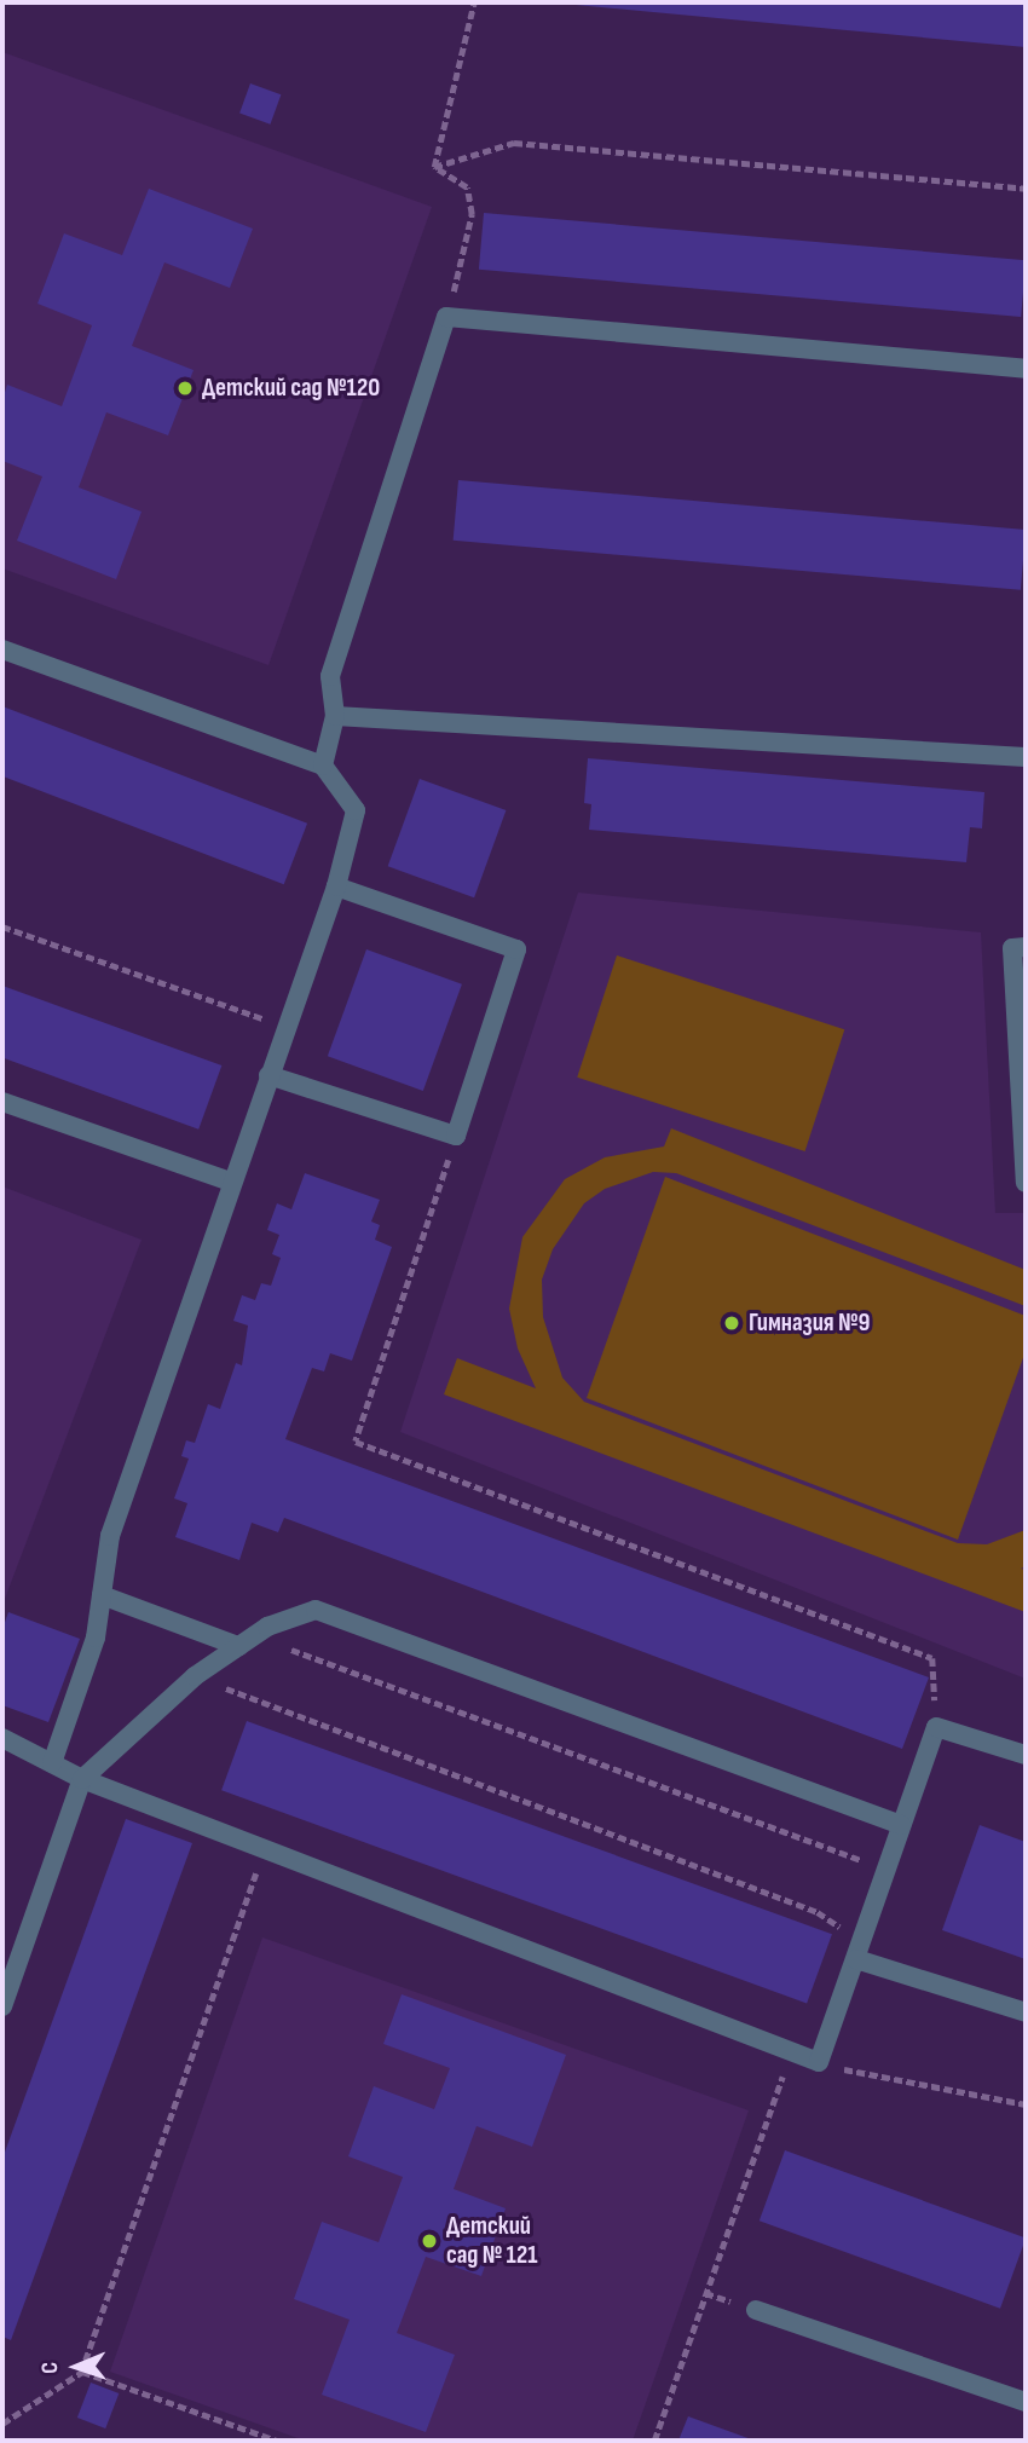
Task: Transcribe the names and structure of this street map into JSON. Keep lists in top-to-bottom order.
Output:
{
  "places": ["Детский сад №120", "Гимназия №9", "Детский сад № 121"],
  "north": "left"
}
